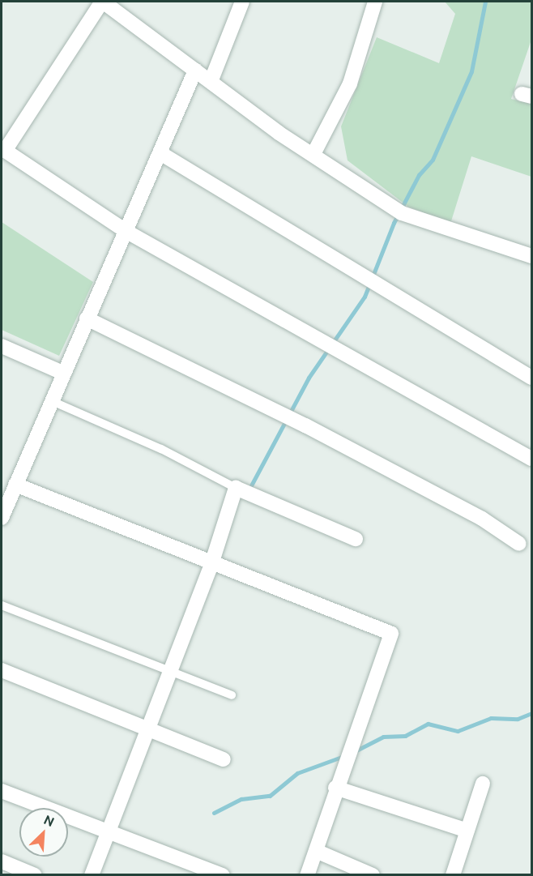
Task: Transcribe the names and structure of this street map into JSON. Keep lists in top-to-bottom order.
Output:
{
  "north": "top right"
}
